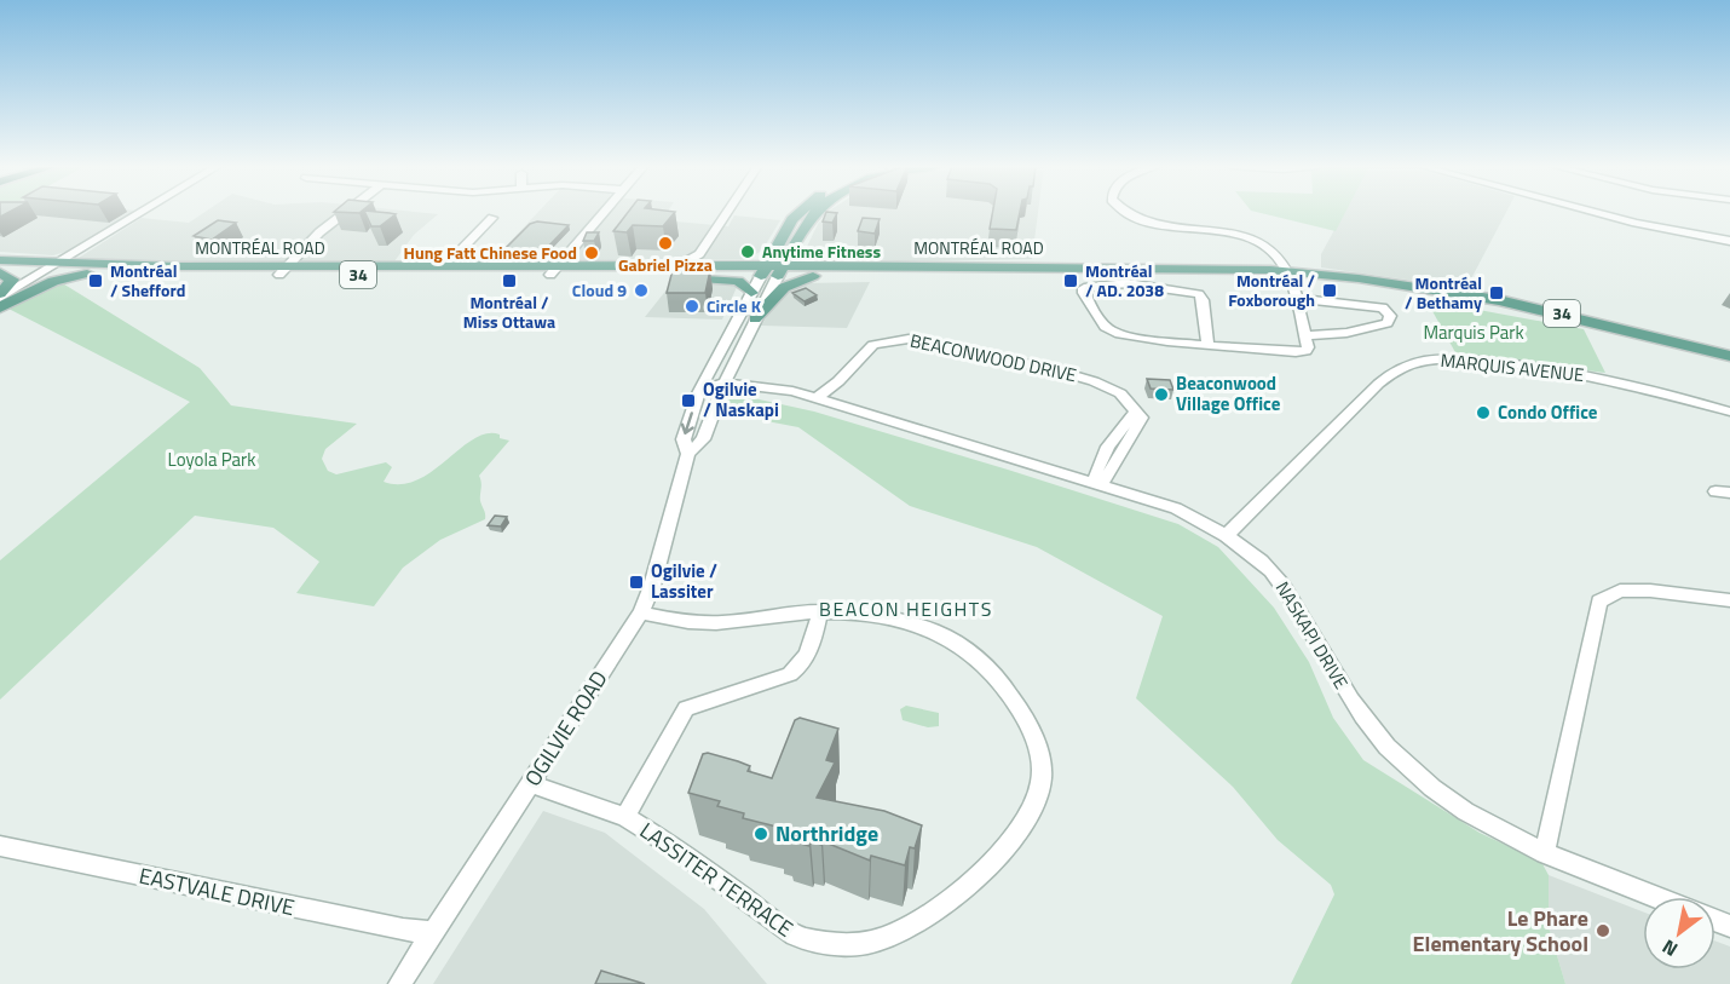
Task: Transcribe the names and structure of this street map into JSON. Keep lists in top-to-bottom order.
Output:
{
  "streets": {
    "main road": ["MONTRÉAL ROAD", "34", "OGILVIE ROAD"],
    "street": [
      "BEACONWOOD DRIVE",
      "MARQUIS AVENUE",
      "NASKAPI DRIVE",
      "LASSITER TERRACE",
      "EASTVALE DRIVE"
    ]
  },
  "crossings": [
    ["MONTRÉAL ROAD", "OGILVIE ROAD"],
    ["BEACONWOOD DRIVE", "NASKAPI DRIVE"],
    ["MARQUIS AVENUE", "NASKAPI DRIVE"],
    ["NASKAPI DRIVE", "OGILVIE ROAD"],
    ["OGILVIE ROAD", "LASSITER TERRACE"],
    ["OGILVIE ROAD", "EASTVALE DRIVE"]
  ],
  "districts": ["BEACON HEIGHTS"],
  "parks": ["Marquis Park", "Loyola Park"],
  "places": {
    "other": [
      "Gabriel Pizza",
      "Anytime Fitness",
      "Hung Fatt Chinese Food",
      "Cloud 9",
      "Circle K",
      "Beaconwood Village Office",
      "Condo Office",
      "Northridge",
      "Le Phare Elementary School"
    ],
    "transit": [
      "Montréal / Shefford",
      "Montréal / Miss Ottawa",
      "Montréal / AD. 2038",
      "Montréal / Foxborough",
      "Montréal / Bethamy",
      "Ogilvie / Naskapi",
      "Ogilvie / Lassiter"
    ]
  },
  "north": "bottom left"
}
